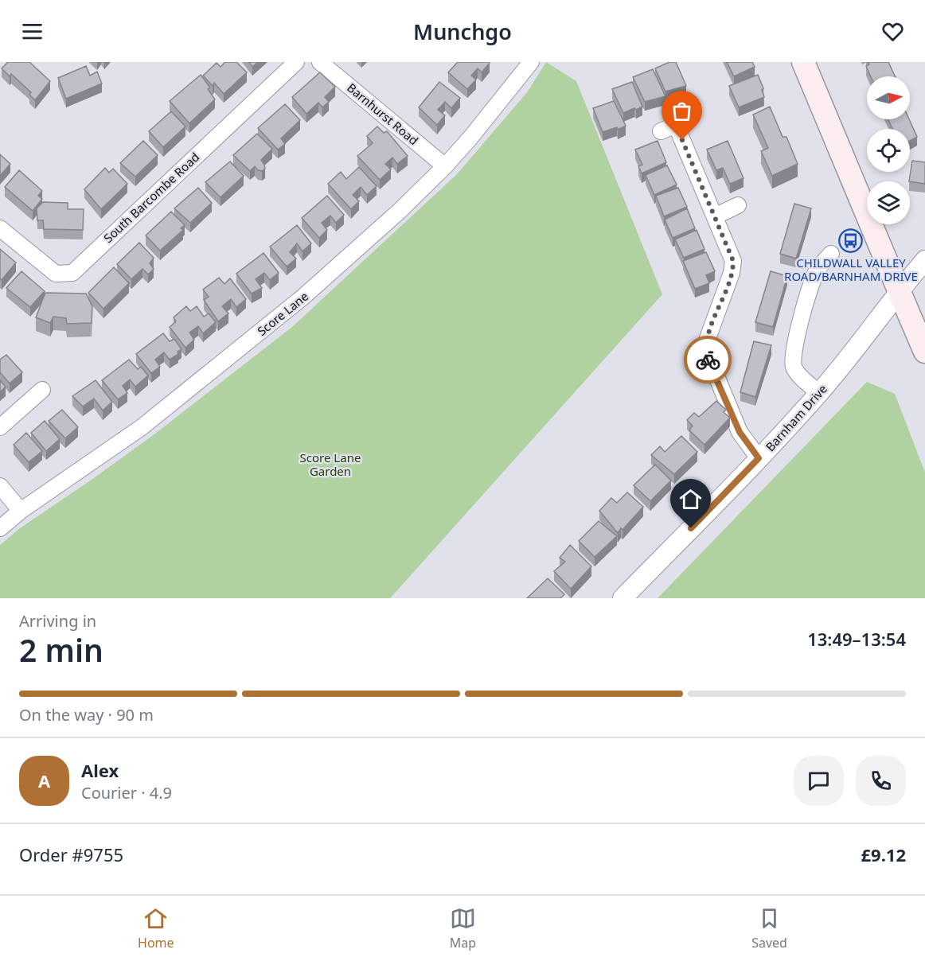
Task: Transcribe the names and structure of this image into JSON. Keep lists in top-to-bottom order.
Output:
{
  "streets": {
    "street": [
      "Barnhurst Road",
      "South Barcombe Road",
      "Score Lane",
      "Barnham Drive"
    ]
  },
  "crossings": [
    ["Barnhurst Road", "Score Lane"]
  ],
  "parks": ["Score Lane Garden"],
  "places": {
    "bus stop": ["CHILDWALL VALLEY ROAD/BARNHAM DRIVE"]
  },
  "north": "right",
  "page": {
    "header": "Munchgo",
    "heading": ["2 min", "Arriving in", "13:49–13:54"],
    "panel": [
      "Alex",
      "Courier · 4.9",
      "Order #9755",
      "£9.12"
    ],
    "bar": "On the way · 90 m",
    "round": "A",
    "tabs": ["Home", "Map", "Saved"]
  }
}
